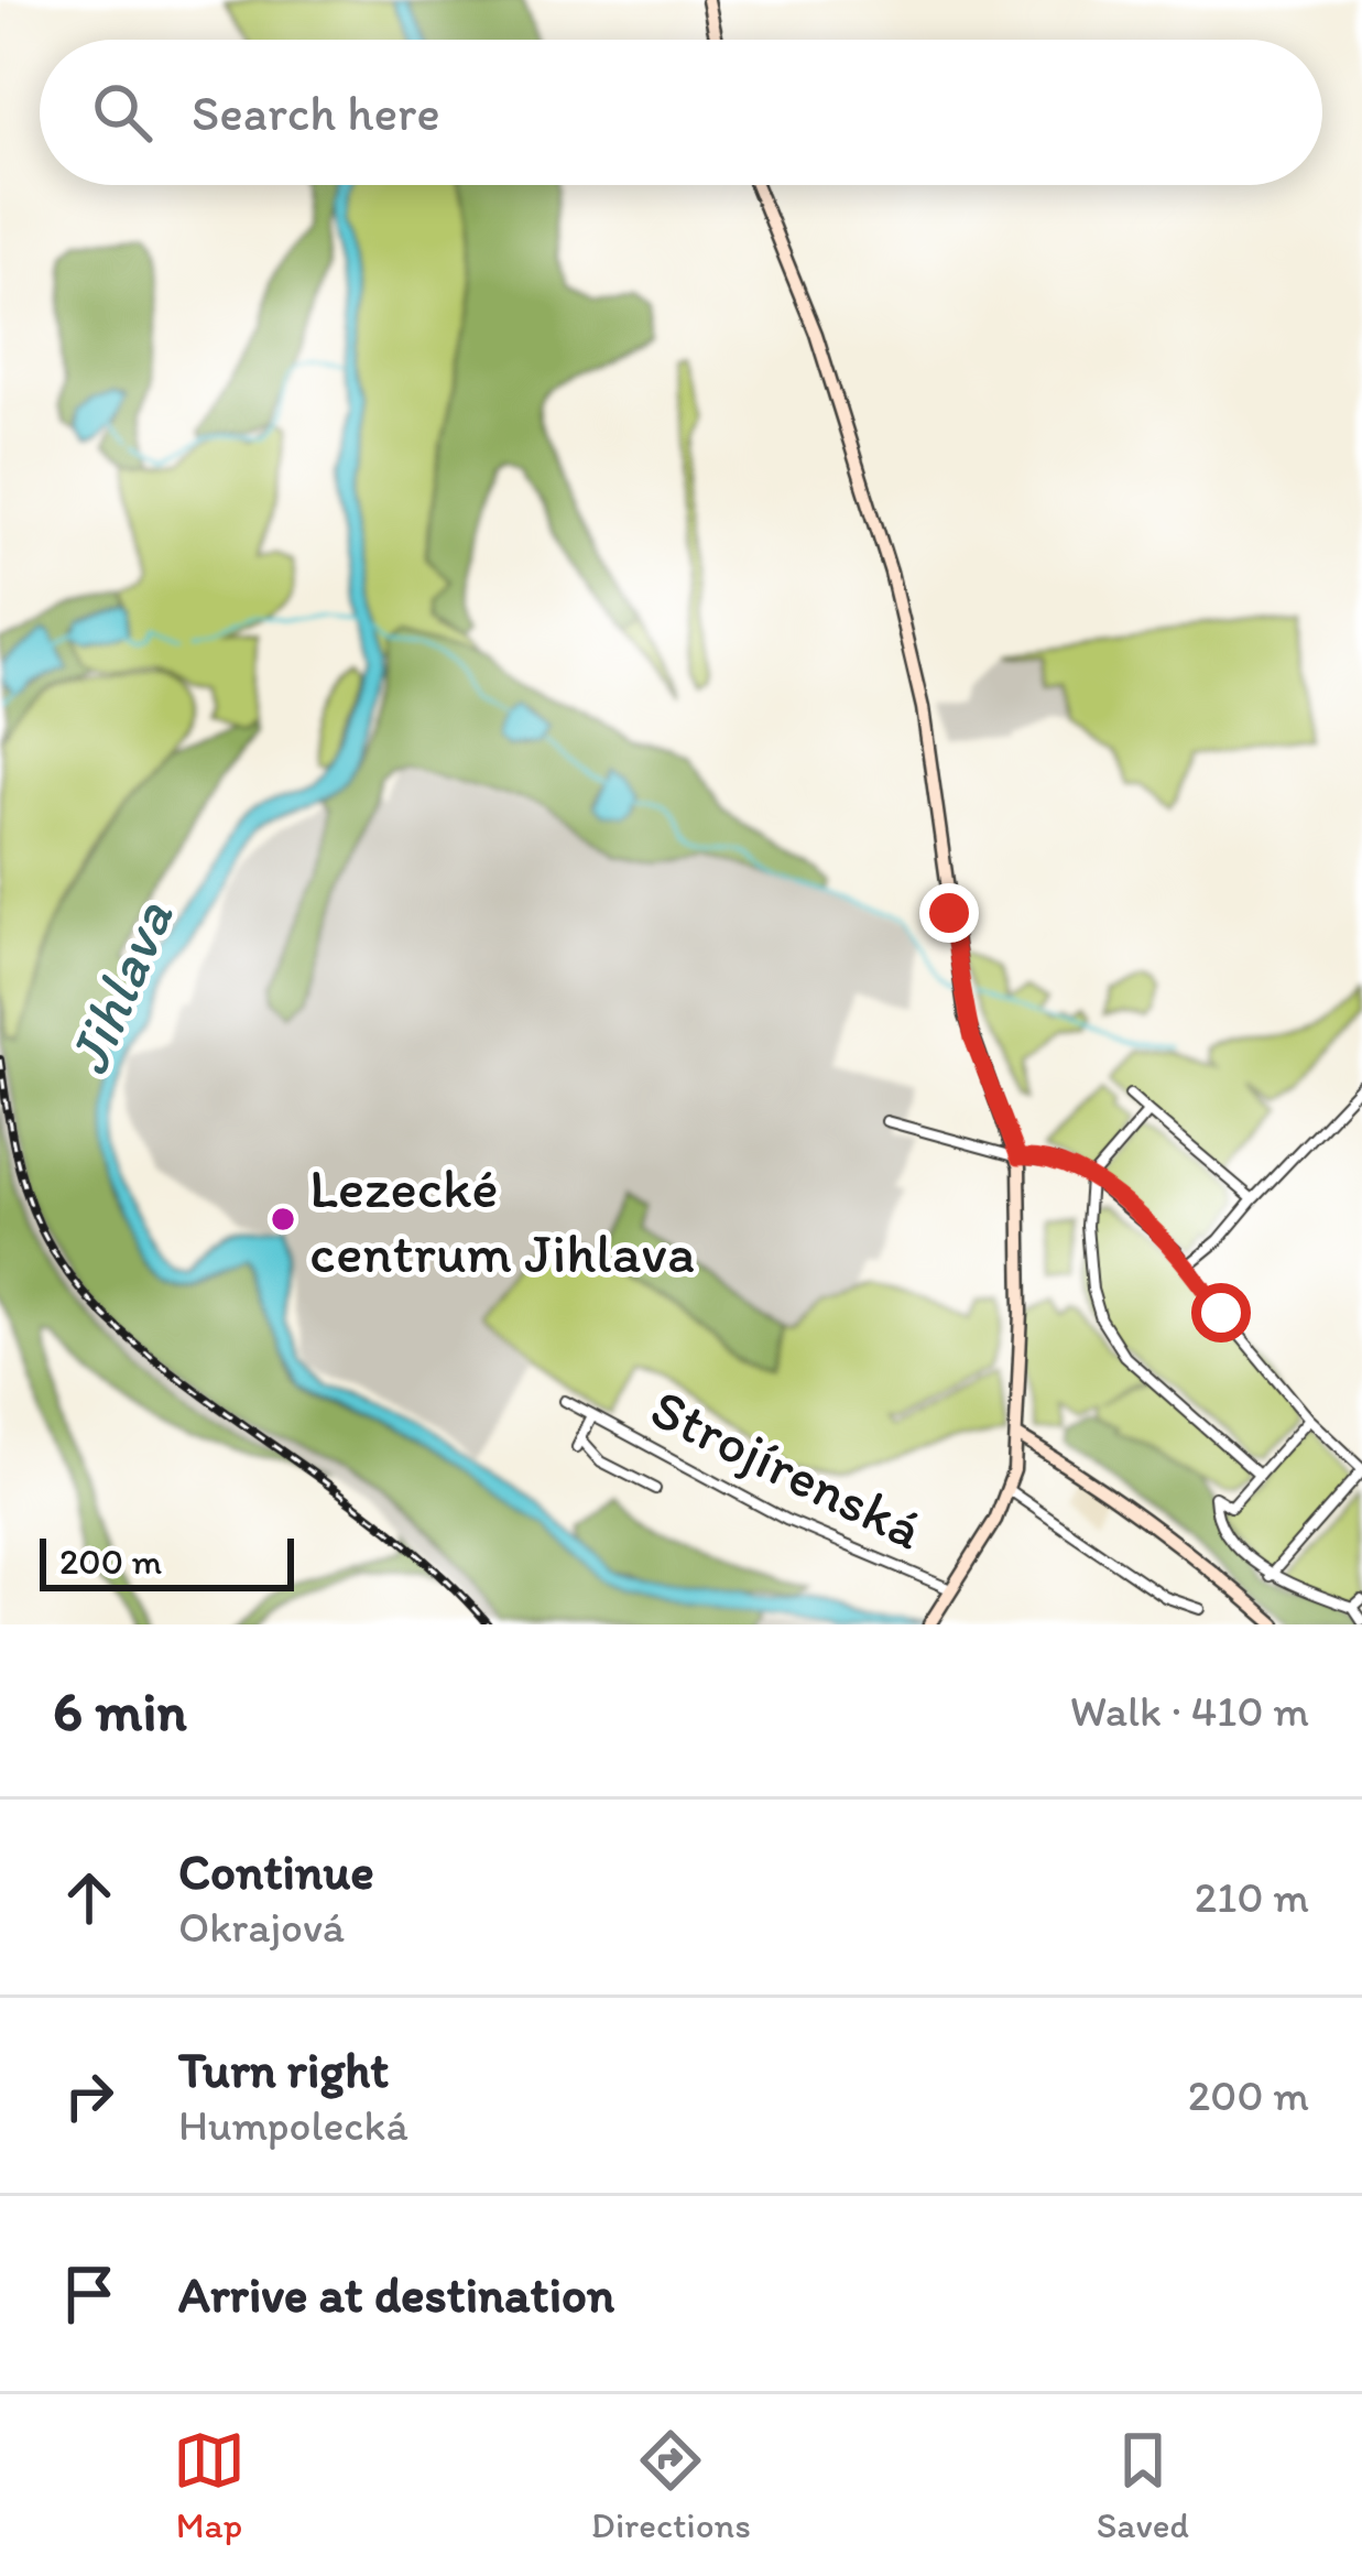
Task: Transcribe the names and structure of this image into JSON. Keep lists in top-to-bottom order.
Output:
{
  "streets": {
    "street": ["Strojírenská"]
  },
  "water": ["Jihlava"],
  "places": ["Lezecké centrum Jihlava"],
  "scale_bar": "200 m",
  "page": {
    "search": "Search here",
    "scale": "200 m",
    "heading": ["6 min", "Walk · 410 m"],
    "list": [
      ["Continue", "Okrajová", "210 m"],
      ["Turn right", "Humpolecká", "200 m"],
      "Arrive at destination"
    ],
    "nav": ["Map", "Directions", "Saved"]
  }
}
